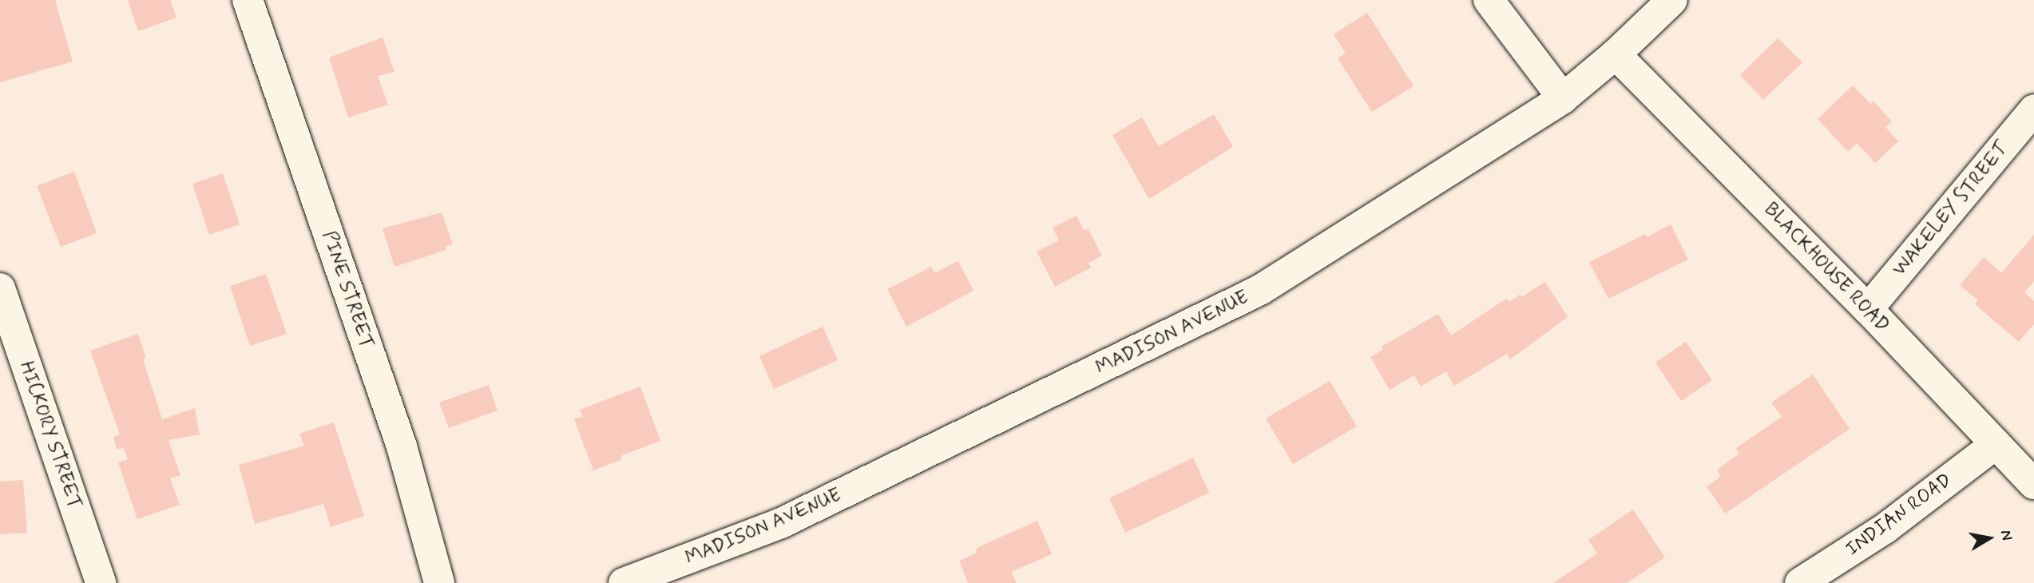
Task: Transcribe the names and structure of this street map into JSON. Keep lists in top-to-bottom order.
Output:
{
  "streets": {
    "street": [
      "WAKELEY STREET",
      "BLACKHOUSE ROAD",
      "PINE STREET",
      "MADISON AVENUE",
      "HICKORY STREET",
      "INDIAN ROAD"
    ]
  },
  "crossings": [
    ["WAKELEY STREET", "BLACKHOUSE ROAD"],
    ["BLACKHOUSE ROAD", "MADISON AVENUE"],
    ["BLACKHOUSE ROAD", "INDIAN ROAD"]
  ],
  "north": "right"
}
